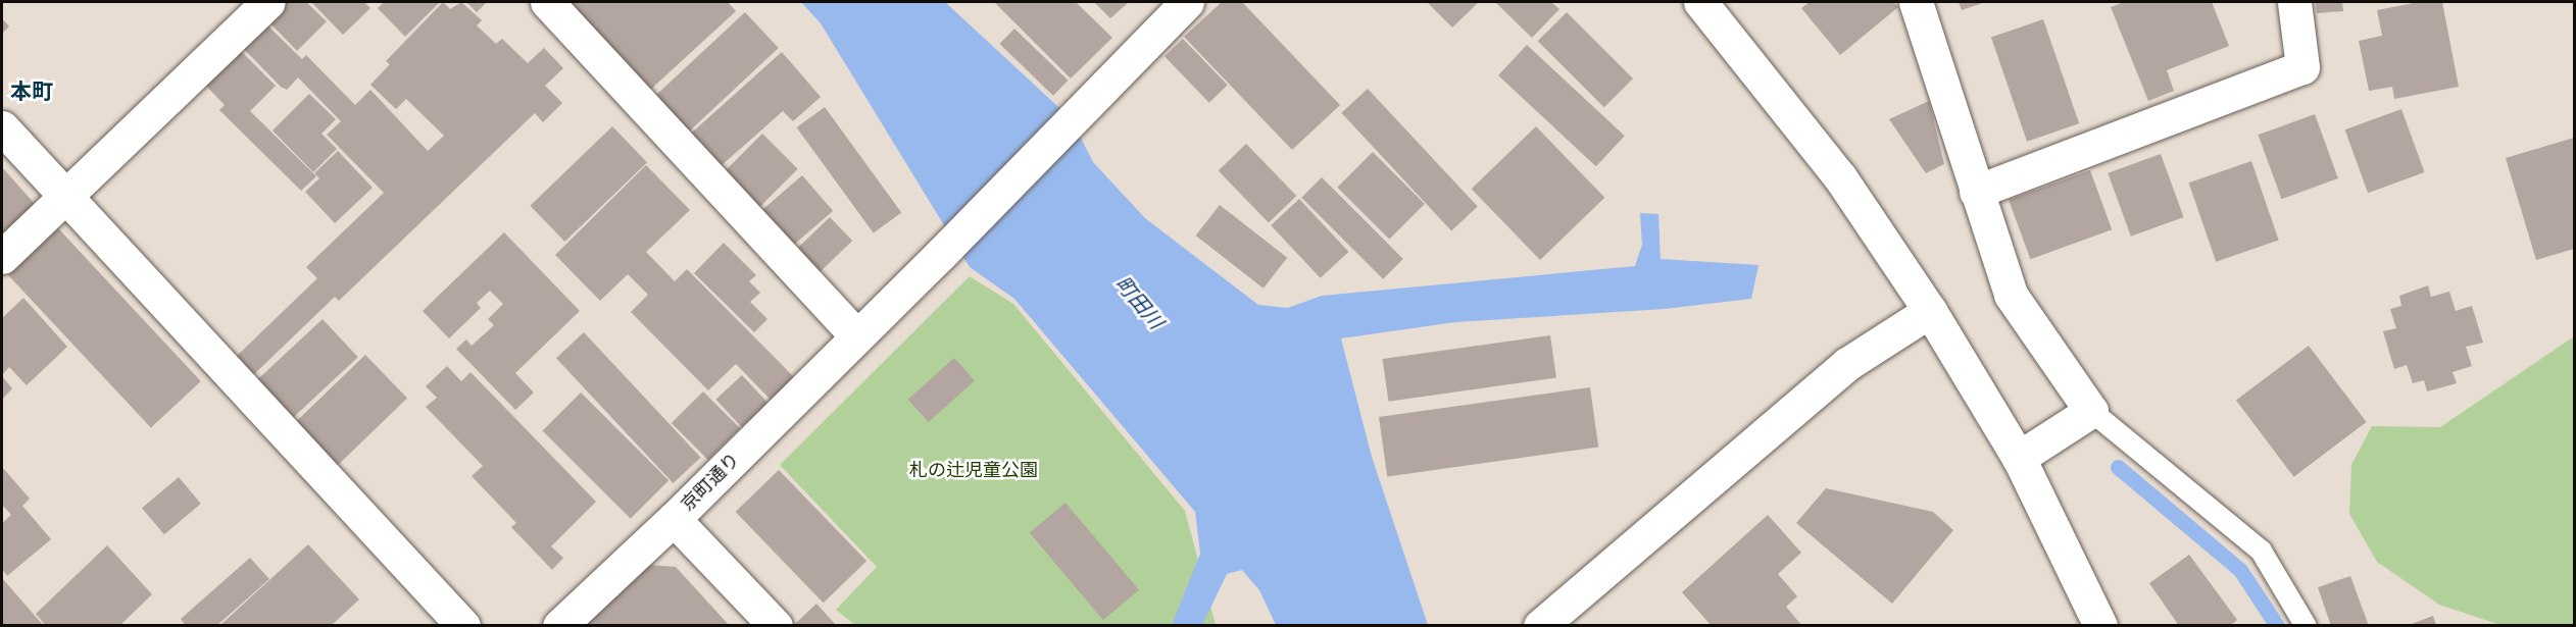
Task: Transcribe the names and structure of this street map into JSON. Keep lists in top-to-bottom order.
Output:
{
  "streets": {
    "street": ["京町通り"]
  },
  "districts": ["本町"],
  "water": ["町田川"],
  "parks": ["札の辻児童公園"]
}
